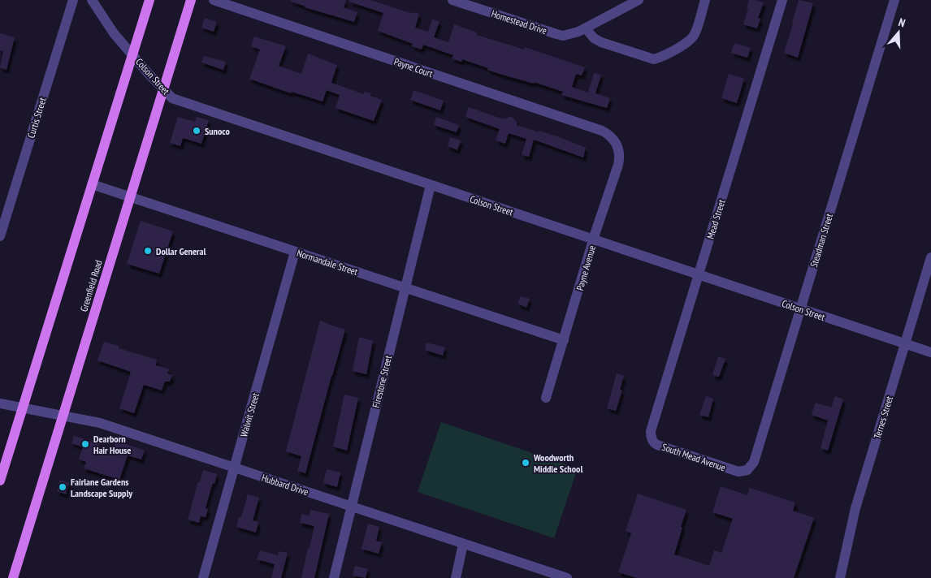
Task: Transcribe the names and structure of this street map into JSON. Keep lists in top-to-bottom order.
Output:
{
  "streets": {
    "main road": ["Greenfield Road"],
    "street": [
      "Homestead Drive",
      "Payne Court",
      "Colson Street",
      "Curtis Street",
      "Mead Street",
      "Steadman Street",
      "Normandale Street",
      "Payne Avenue",
      "Firestone Street",
      "Walwit Street",
      "Ternes Street",
      "South Mead Avenue",
      "Hubbard Drive"
    ]
  },
  "crossings": [
    ["Payne Court", "Payne Avenue"],
    ["Colson Street", "Mead Street"],
    ["Colson Street", "Steadman Street"],
    ["Colson Street", "Payne Avenue"],
    ["Colson Street", "Greenfield Road"],
    ["Colson Street", "Firestone Street"],
    ["Colson Street", "Ternes Street"],
    ["Mead Street", "South Mead Avenue"],
    ["Steadman Street", "South Mead Avenue"],
    ["Normandale Street", "Payne Avenue"],
    ["Normandale Street", "Greenfield Road"],
    ["Normandale Street", "Firestone Street"],
    ["Normandale Street", "Walwit Street"],
    ["Greenfield Road", "Hubbard Drive"],
    ["Firestone Street", "Hubbard Drive"],
    ["Walwit Street", "Hubbard Drive"]
  ],
  "places": [
    "Sunoco",
    "Dollar General",
    "Dearborn Hair House",
    "Woodworth Middle School",
    "Fairlane Gardens Landscape Supply"
  ],
  "north": "top"
}
